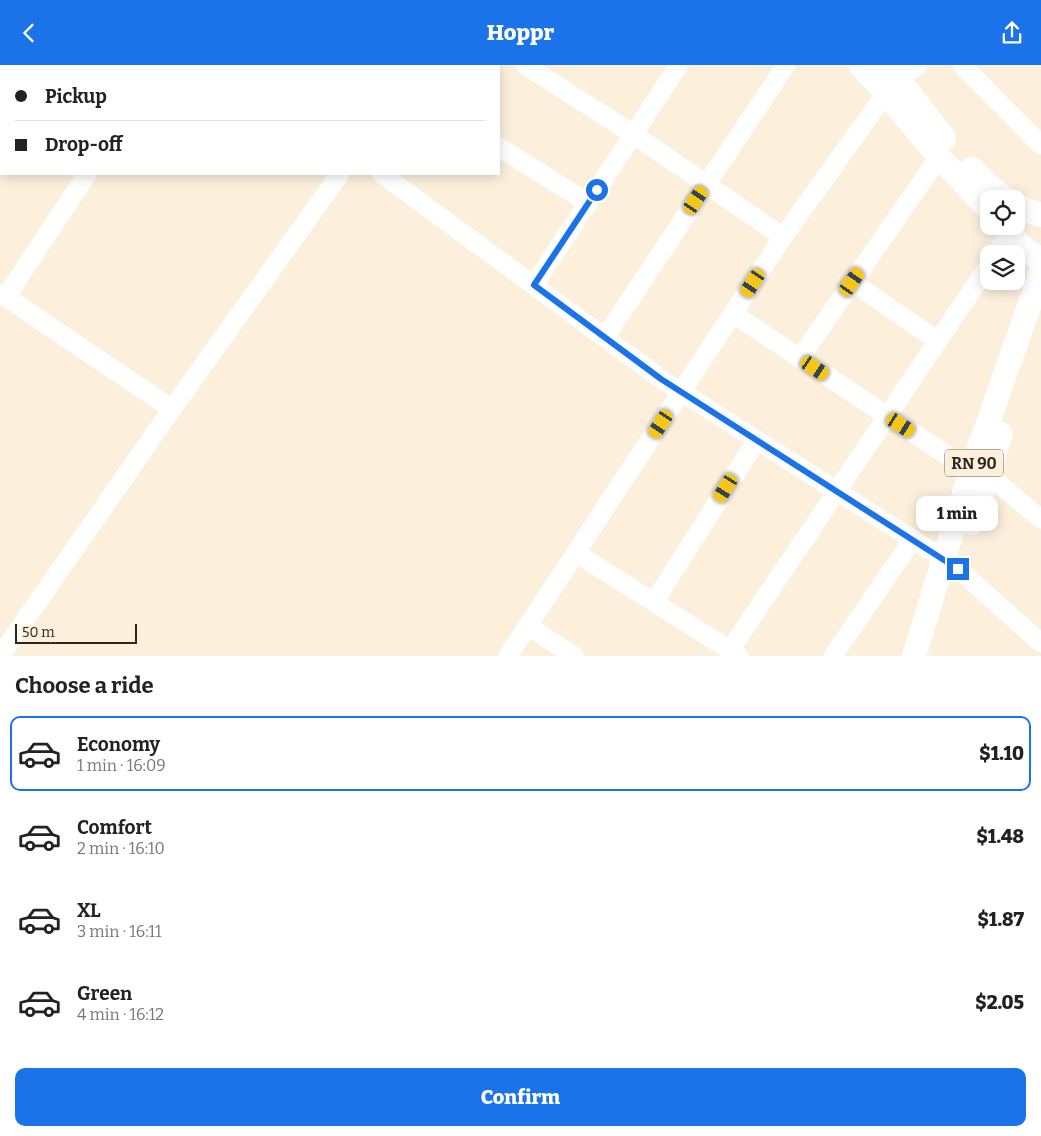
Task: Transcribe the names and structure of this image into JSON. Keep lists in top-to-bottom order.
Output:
{
  "streets": {
    "main road": ["RN 90"]
  },
  "scale_bar": "50 m",
  "page": {
    "header": "Hoppr",
    "banner": ["Pickup", "Drop-off"],
    "bubble": "1 min",
    "scale": "50 m",
    "heading": "Choose a ride",
    "list": [
      {
        "name": "Economy",
        "note": "1 min · 16:09",
        "value": "$1.10"
      },
      {
        "name": "Comfort",
        "note": "2 min · 16:10",
        "value": "$1.48"
      },
      {
        "name": "XL",
        "note": "3 min · 16:11",
        "value": "$1.87"
      },
      {
        "name": "Green",
        "note": "4 min · 16:12",
        "value": "$2.05"
      }
    ],
    "buttons": "Confirm"
  }
}
